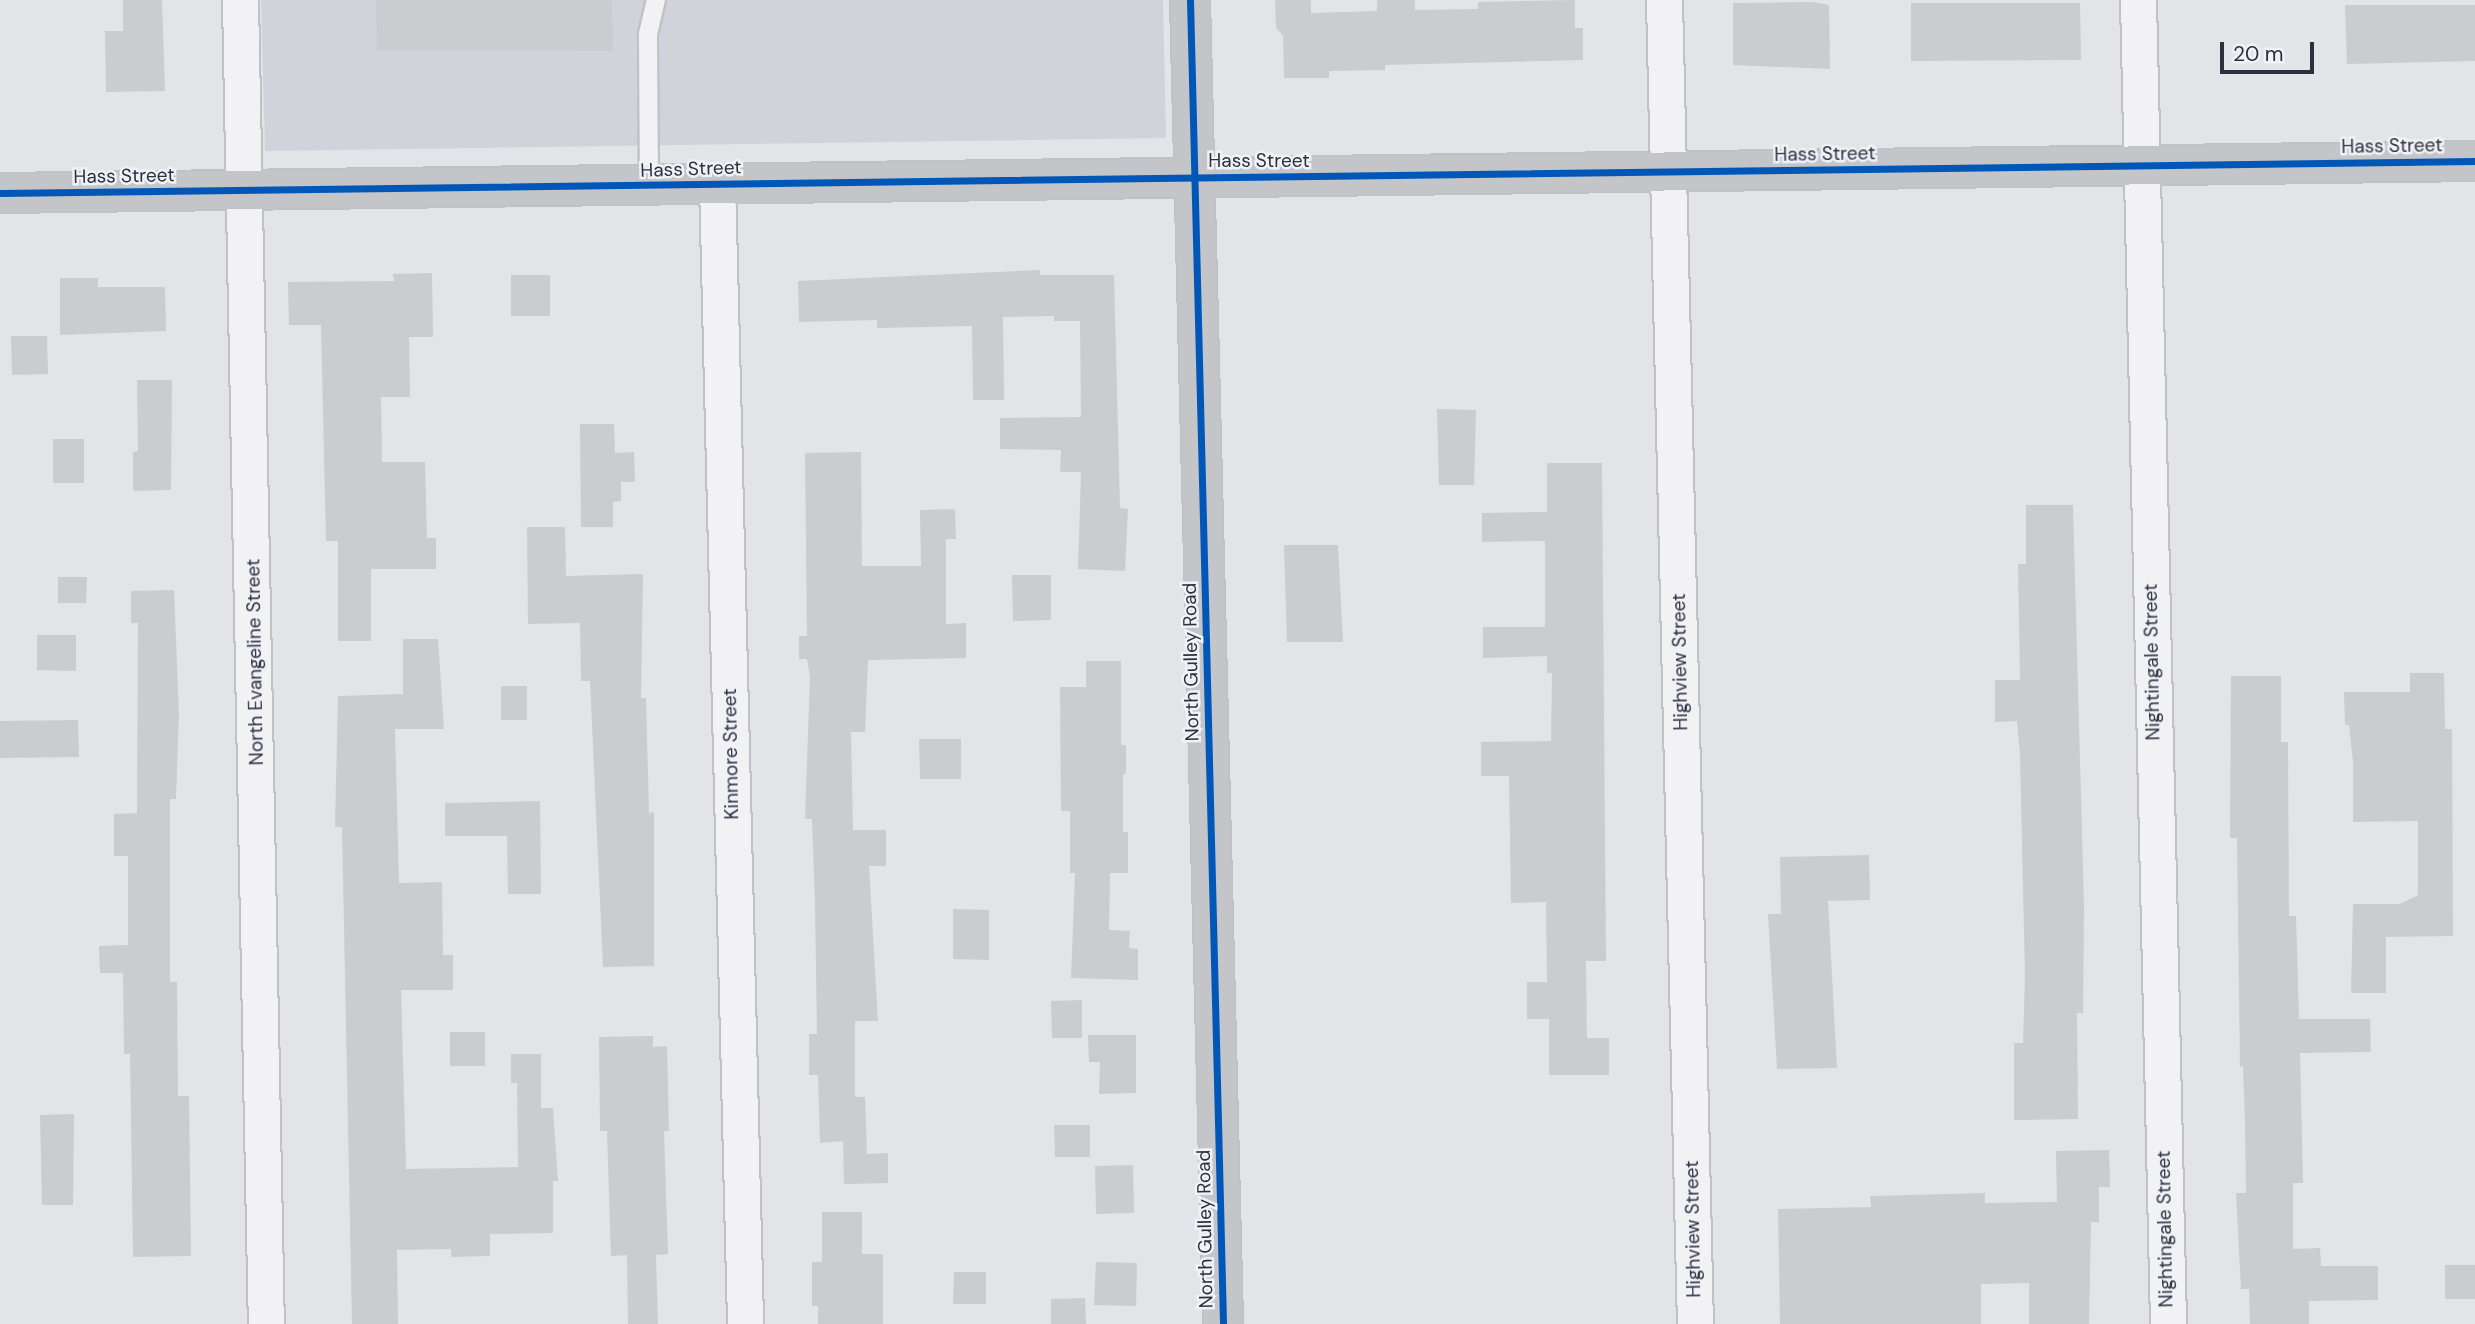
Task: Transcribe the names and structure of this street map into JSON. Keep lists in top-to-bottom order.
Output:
{
  "streets": {
    "street": [
      "Hass Street",
      "North Evangeline Street",
      "North Gulley Road",
      "Highview Street",
      "Nightingale Street",
      "Kinmore Street"
    ]
  },
  "crossings": [
    ["Hass Street", "North Evangeline Street"],
    ["Hass Street", "North Gulley Road"],
    ["Hass Street", "Highview Street"],
    ["Hass Street", "Nightingale Street"],
    ["Hass Street", "Kinmore Street"]
  ],
  "scale_bar": "20 m"
}
